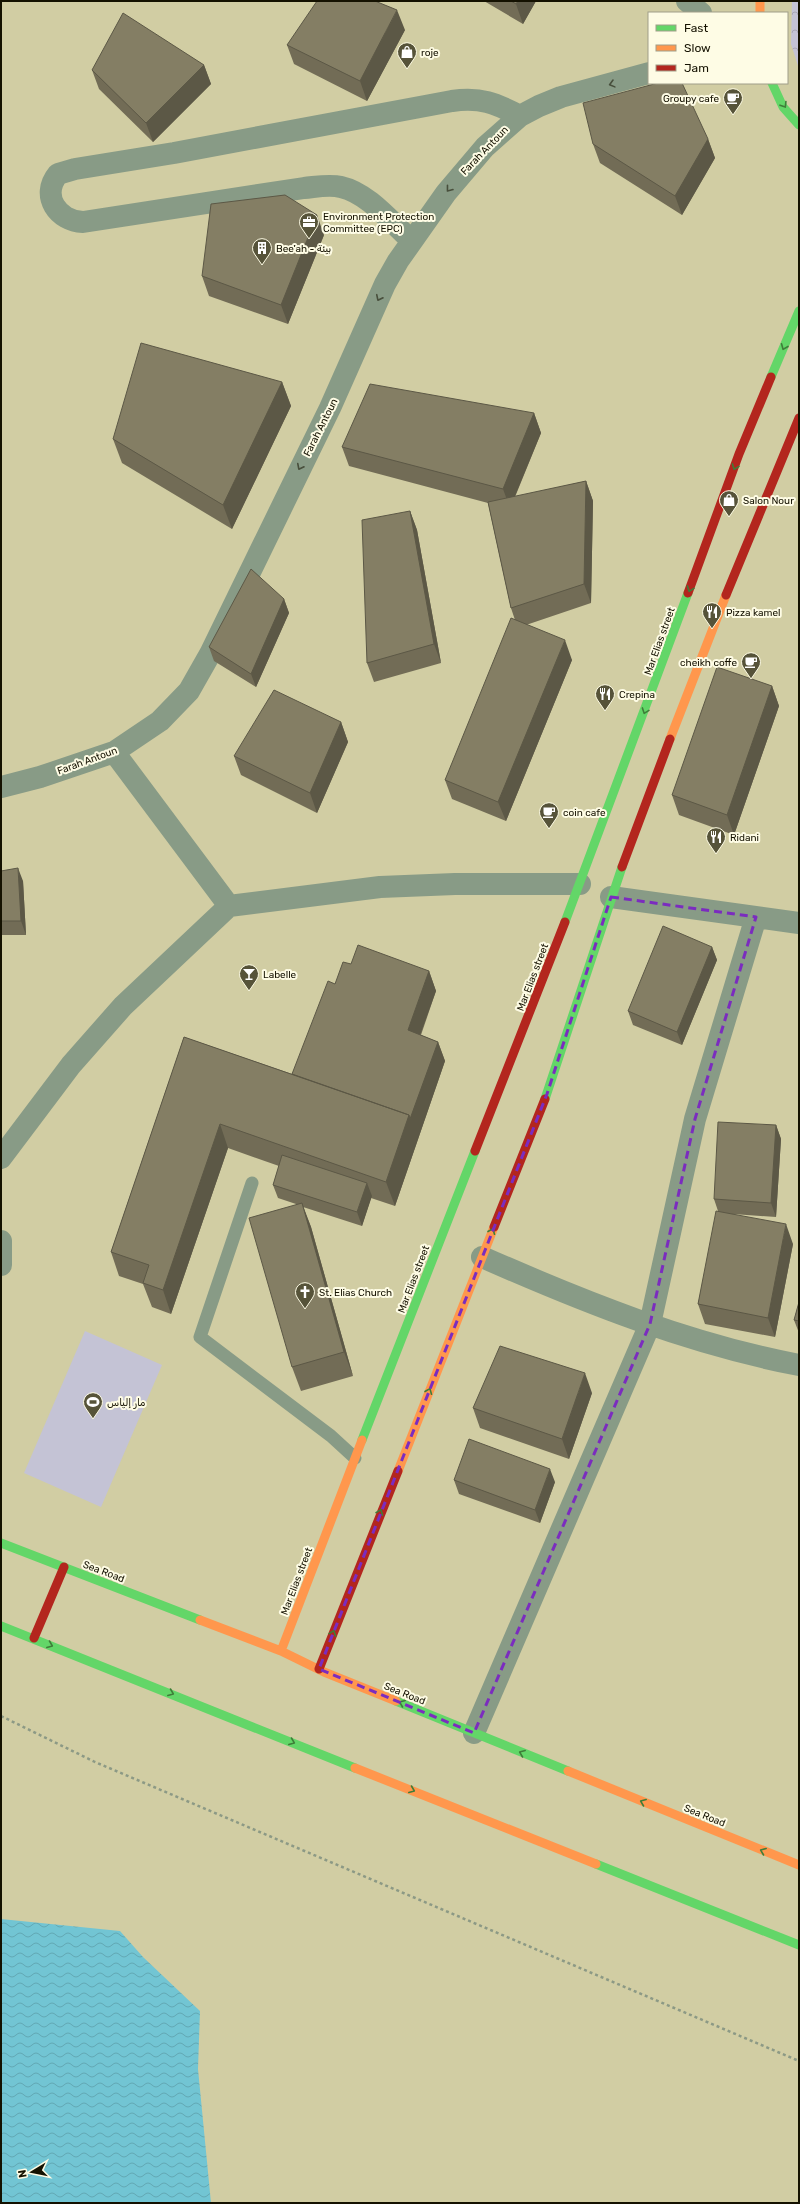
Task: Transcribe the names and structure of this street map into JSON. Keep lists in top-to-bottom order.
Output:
{
  "streets": {
    "main road": ["Mar Elias street", "Sea Road"],
    "street": ["Farah Antoun"]
  },
  "crossings": [
    ["Mar Elias street", "Sea Road"]
  ],
  "one_way": ["Farah Antoun"],
  "places": {
    "shop": ["roje", "Salon Nour"],
    "cafe": ["Groupy cafe", "cheikh coffe", "coin cafe"],
    "office": ["Environment Protection Committee (EPC)"],
    "building": ["Bee'ah - بيئة"],
    "restaurant": ["Pizza kamel", "Crepina", "Ridani"],
    "bar": ["Labelle"],
    "church": ["St. Elias Church"],
    "sports": ["مار إلياس"]
  },
  "legend": ["Fast", "Slow", "Jam"],
  "north": "left"
}
